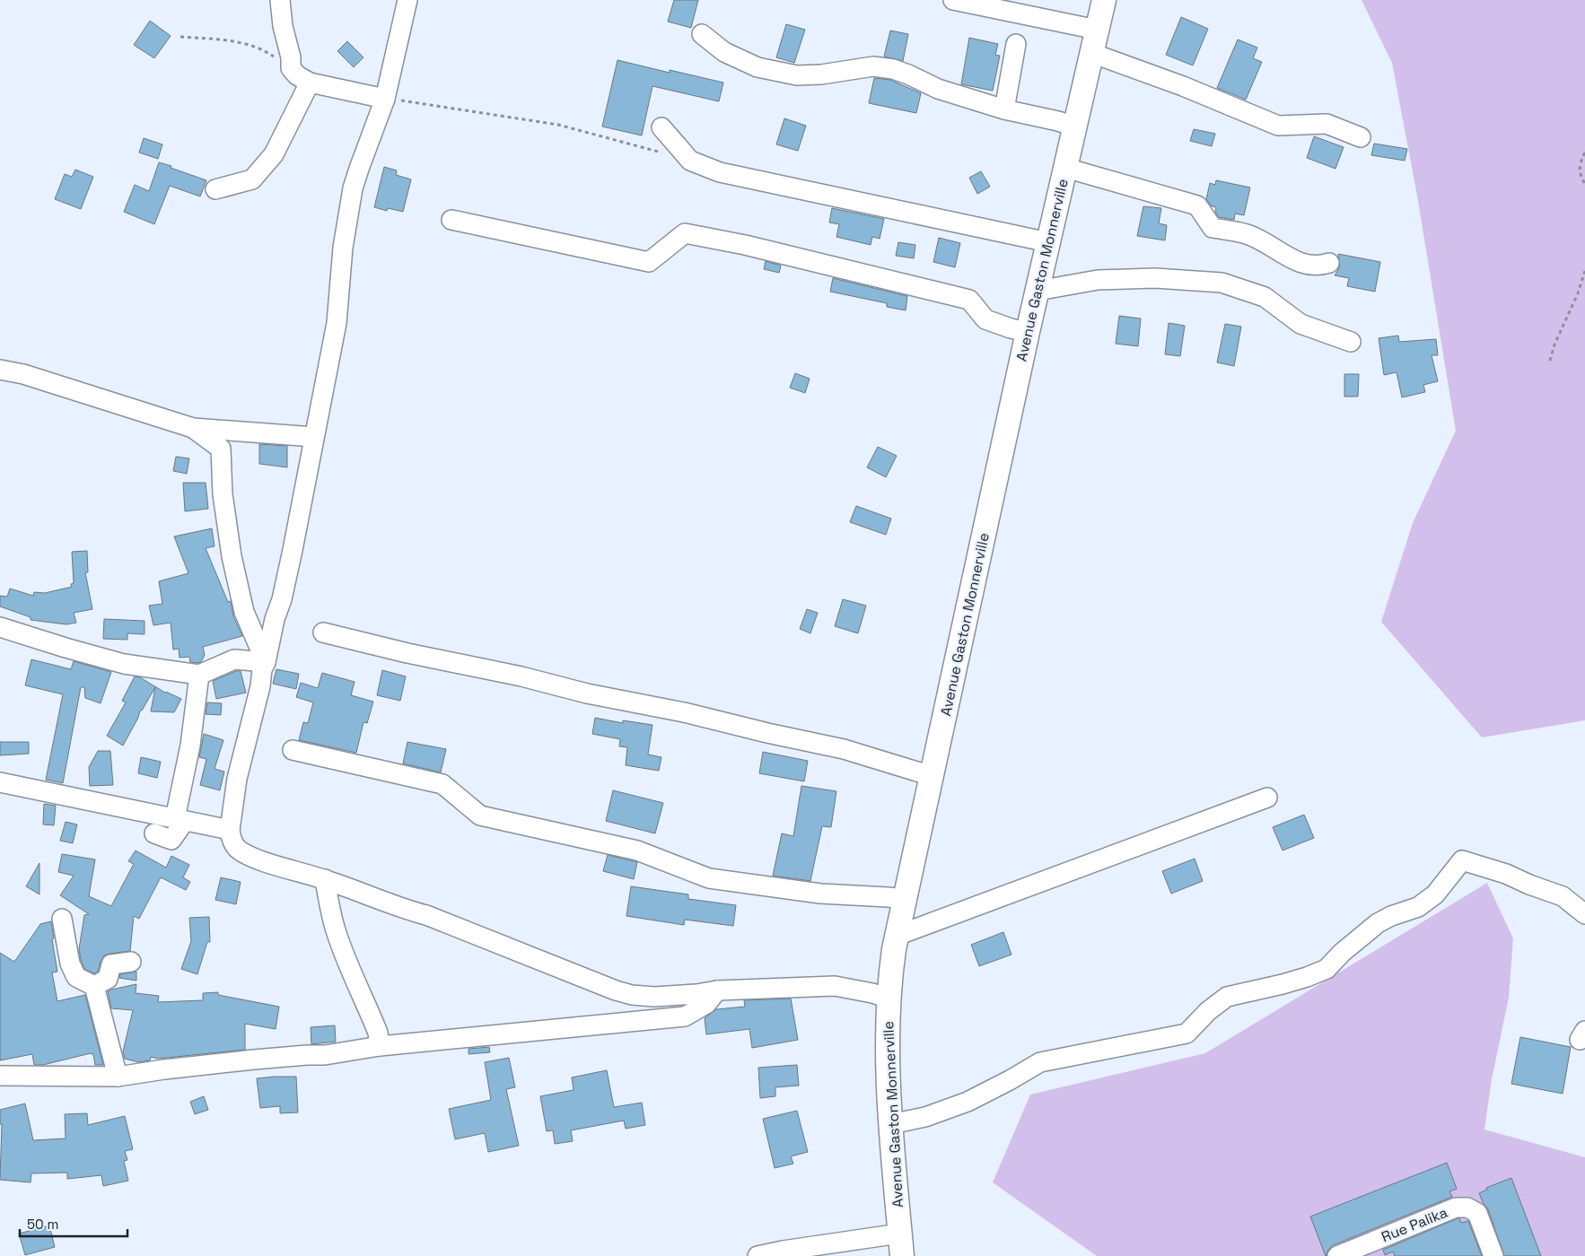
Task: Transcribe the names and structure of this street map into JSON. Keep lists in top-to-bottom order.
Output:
{
  "streets": {
    "main road": ["Avenue Gaston Monnerville"],
    "street": ["Rue Palika"]
  },
  "scale_bar": "50 m"
}
